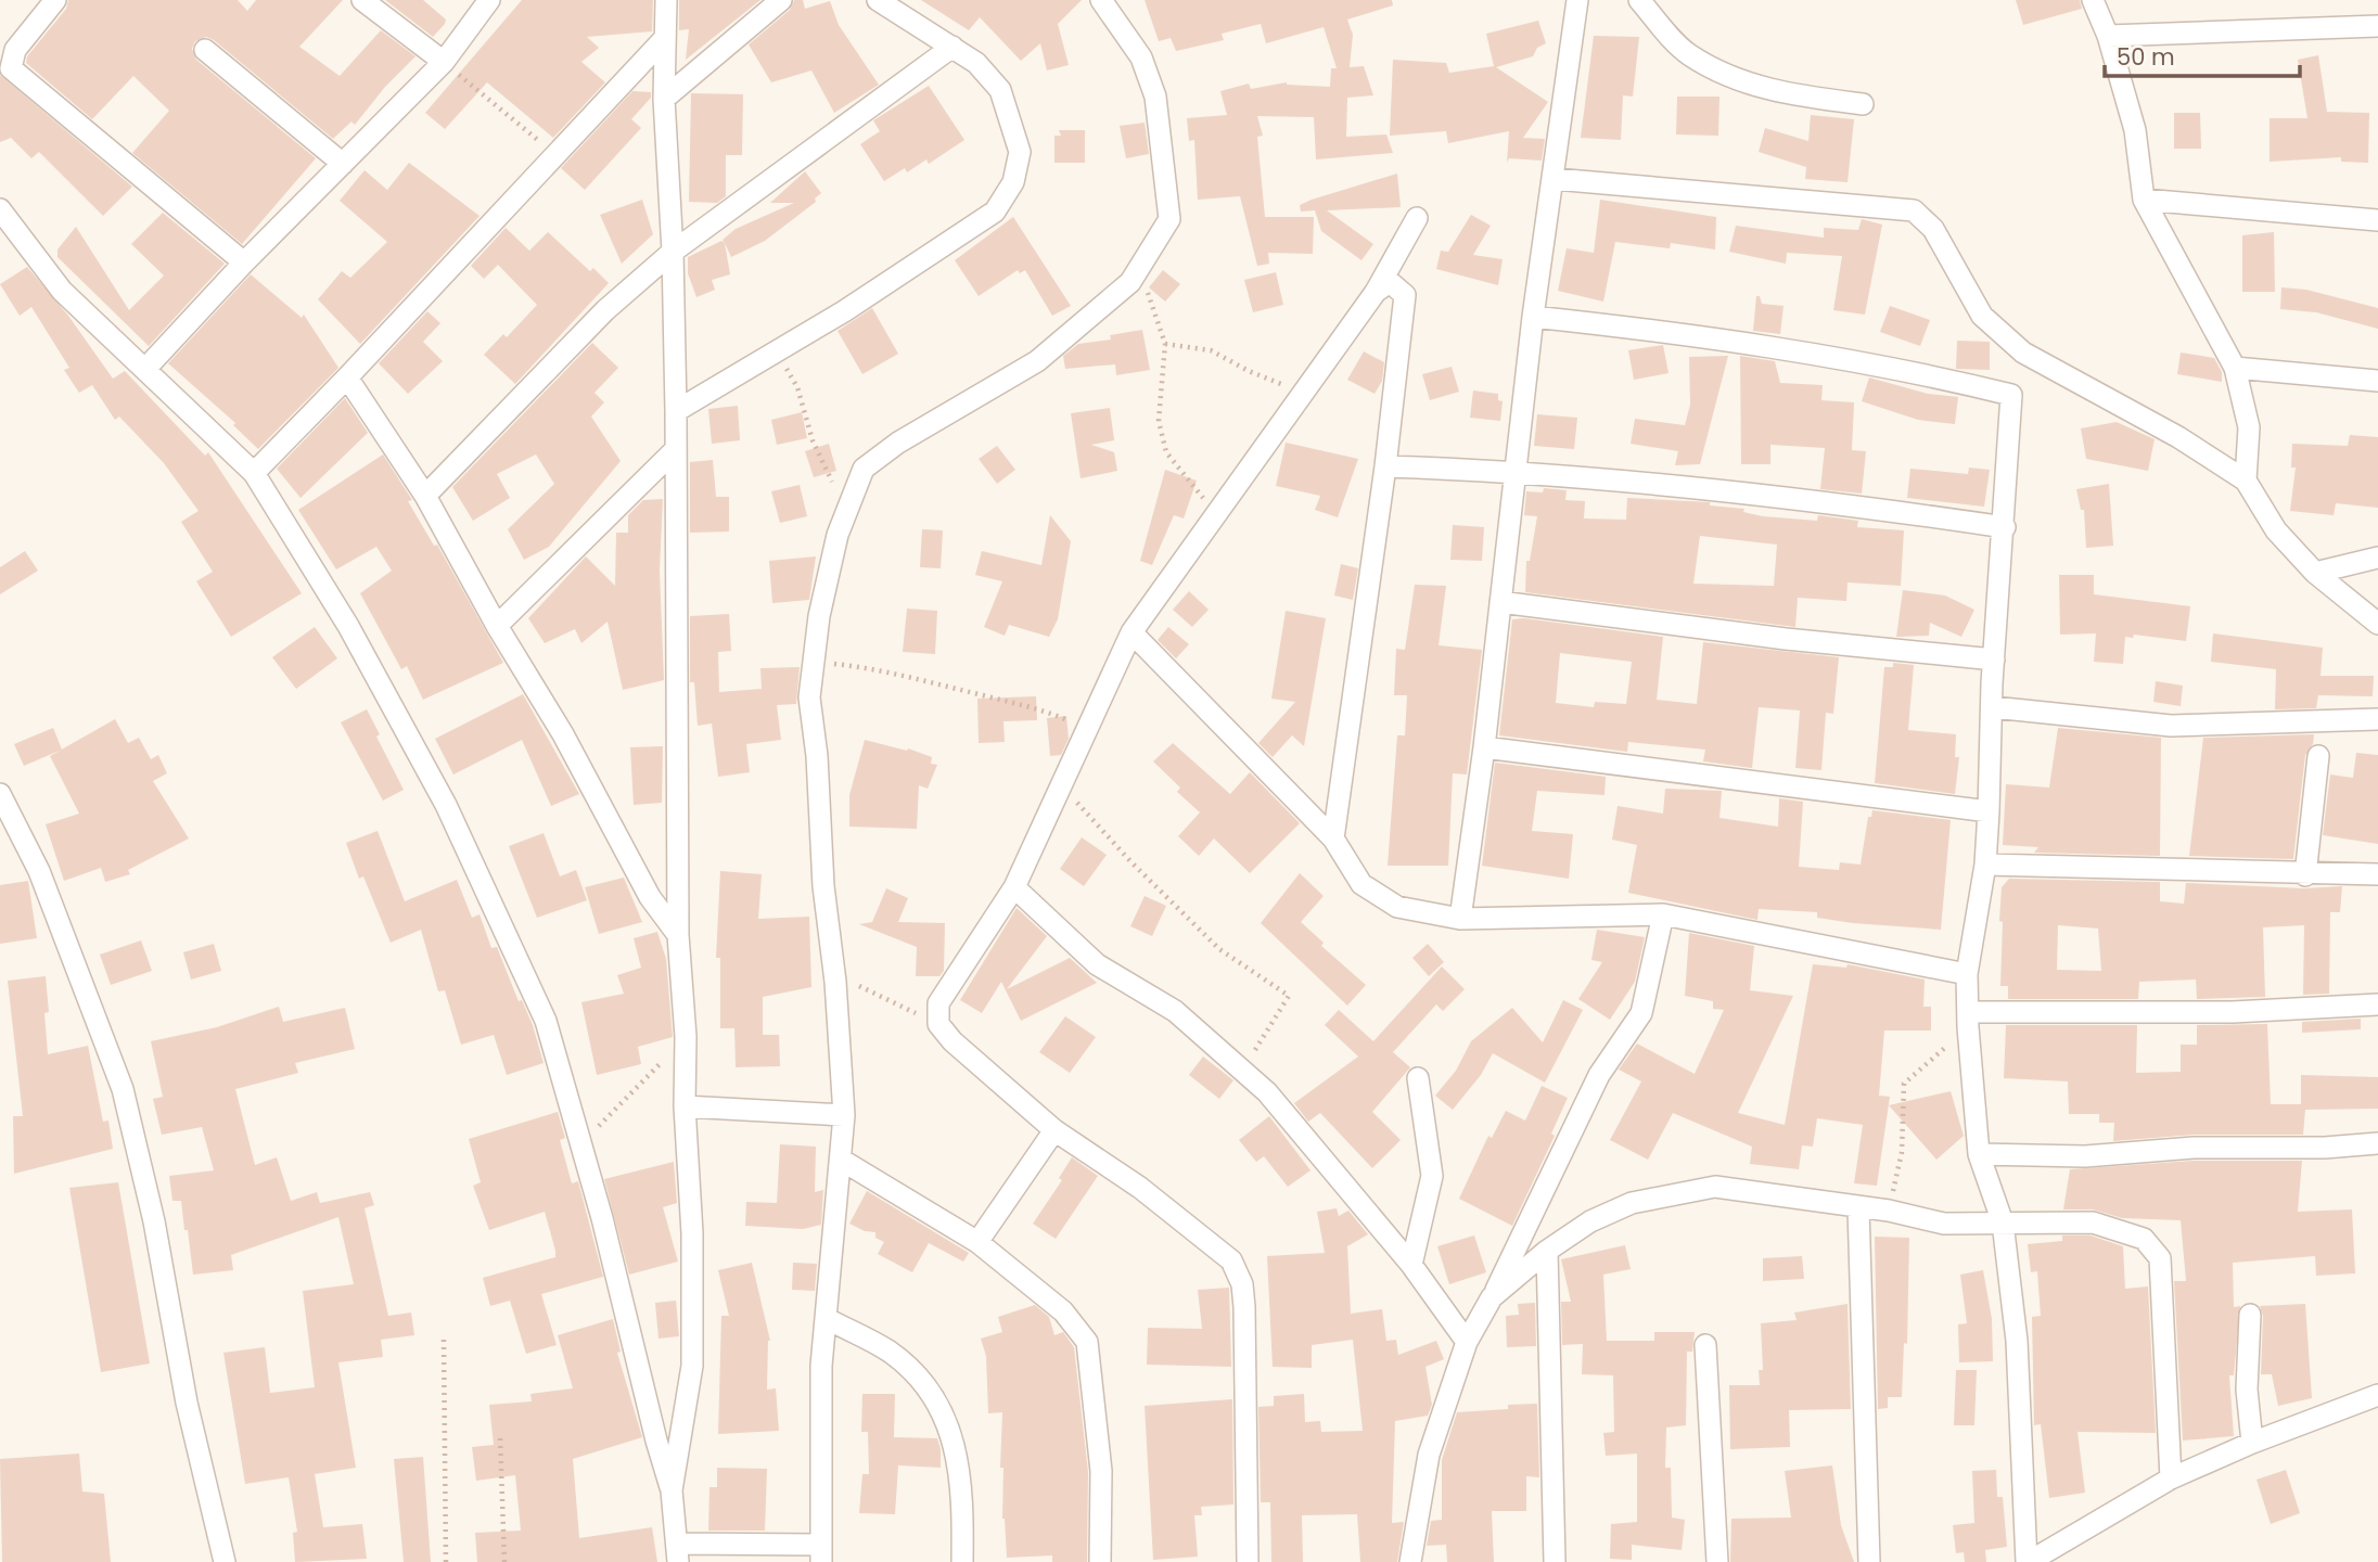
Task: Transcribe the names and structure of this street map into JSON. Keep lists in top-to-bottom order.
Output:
{
  "scale_bar": "50 m"
}
